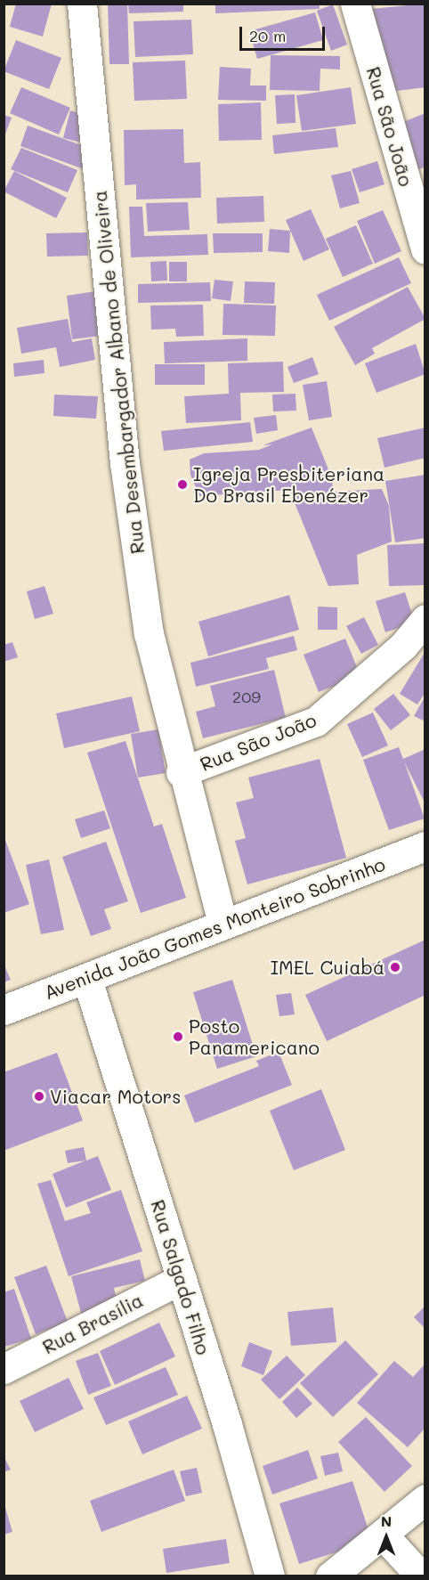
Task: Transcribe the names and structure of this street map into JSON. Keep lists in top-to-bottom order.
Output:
{
  "streets": {
    "street": [
      "Rua São João",
      "Rua Desembargador Albano de Oliveira",
      "Avenida João Gomes Monteiro Sobrinho",
      "Rua Salgado Filho",
      "Rua Brasília"
    ]
  },
  "crossings": [
    ["Rua São João", "Rua Desembargador Albano de Oliveira"],
    ["Rua Desembargador Albano de Oliveira", "Avenida João Gomes Monteiro Sobrinho"],
    ["Avenida João Gomes Monteiro Sobrinho", "Rua Salgado Filho"],
    ["Rua Salgado Filho", "Rua Brasília"]
  ],
  "places": [
    "Igreja Presbiteriana Do Brasil Ebenézer",
    "IMEL Cuiabá",
    "Posto Panamericano",
    "Viacar Motors"
  ],
  "house_numbers": ["209"],
  "scale_bar": "20 m",
  "north": "top"
}
